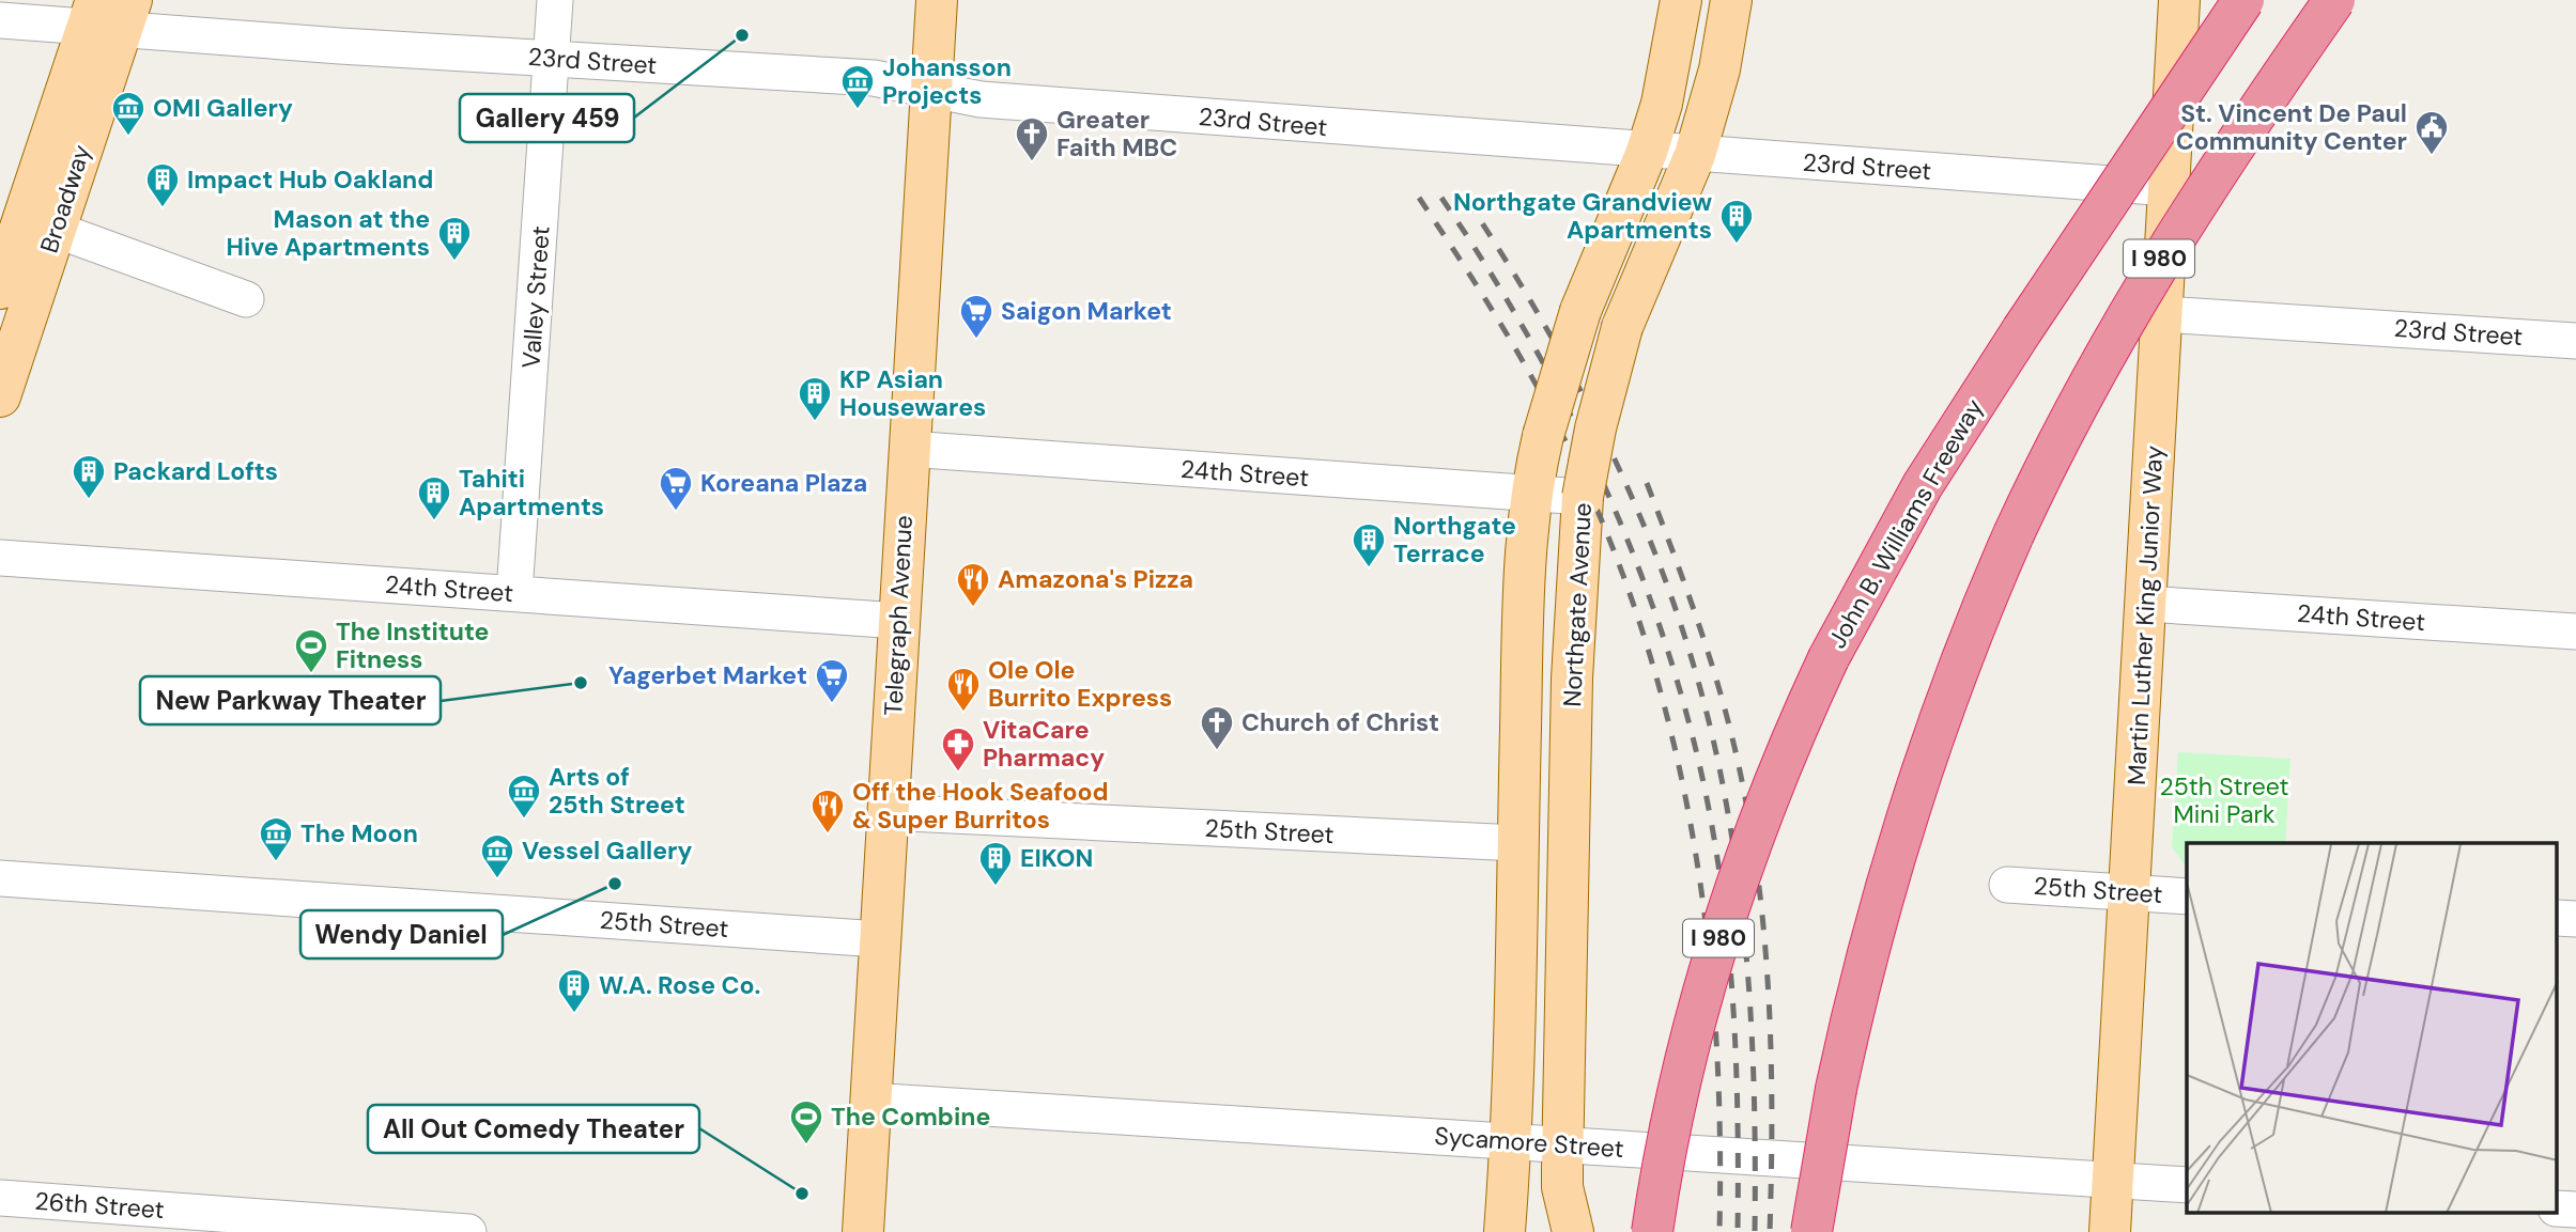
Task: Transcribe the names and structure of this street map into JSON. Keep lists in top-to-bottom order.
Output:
{
  "streets": {
    "highway": ["I 980", "John B. Williams Freeway"],
    "main road": [
      "Broadway",
      "Northgate Avenue",
      "Telegraph Avenue",
      "Martin Luther King Junior Way"
    ],
    "street": [
      "23rd Street",
      "Valley Street",
      "24th Street",
      "25th Street",
      "Sycamore Street",
      "26th Street"
    ]
  },
  "crossings": [
    ["23rd Street", "Broadway"],
    ["23rd Street", "Valley Street"],
    ["23rd Street", "Northgate Avenue"],
    ["23rd Street", "Telegraph Avenue"],
    ["23rd Street", "Martin Luther King Junior Way"],
    ["Valley Street", "24th Street"],
    ["24th Street", "Northgate Avenue"],
    ["24th Street", "Telegraph Avenue"],
    ["24th Street", "Martin Luther King Junior Way"],
    ["Northgate Avenue", "25th Street"],
    ["Northgate Avenue", "Sycamore Street"],
    ["Telegraph Avenue", "25th Street"],
    ["Telegraph Avenue", "Sycamore Street"],
    ["Martin Luther King Junior Way", "25th Street"],
    ["Martin Luther King Junior Way", "Sycamore Street"]
  ],
  "parks": ["25th Street Mini Park"],
  "places": {
    "other": [
      "Gallery 459",
      "New Parkway Theater",
      "Wendy Daniel",
      "All Out Comedy Theater"
    ],
    "museum": [
      "Johansson Projects",
      "OMI Gallery",
      "Arts of 25th Street",
      "The Moon",
      "Vessel Gallery"
    ],
    "public building": ["St. Vincent De Paul Community Center"],
    "church": ["Greater Faith MBC", "Church of Christ"],
    "building": [
      "Impact Hub Oakland",
      "Northgate Grandview Apartments",
      "Mason at the Hive Apartments",
      "KP Asian Housewares",
      "Packard Lofts",
      "Tahiti Apartments",
      "Northgate Terrace",
      "EIKON",
      "W.A. Rose Co."
    ],
    "supermarket": ["Saigon Market", "Koreana Plaza", "Yagerbet Market"],
    "restaurant": ["Amazona's Pizza", "Ole Ole Burrito Express", "Off the Hook Seafood & Super Burritos"],
    "sports": ["The Institute Fitness", "The Combine"],
    "pharmacy": ["VitaCare Pharmacy"]
  }
}
